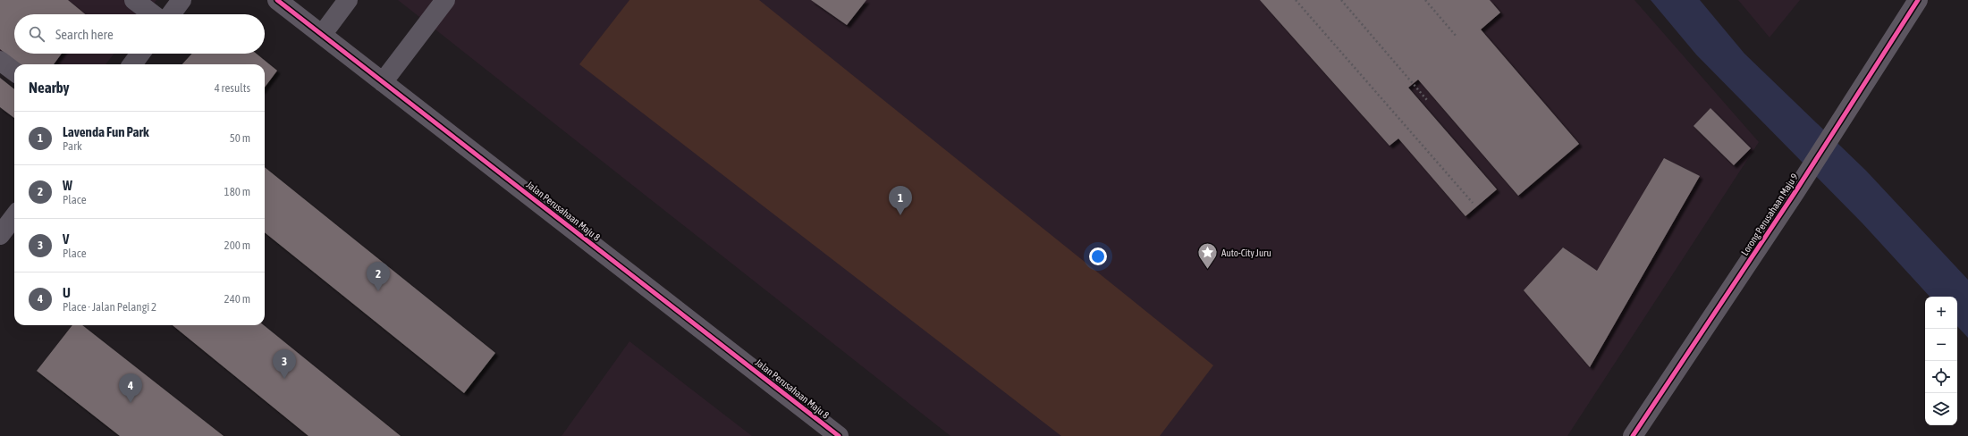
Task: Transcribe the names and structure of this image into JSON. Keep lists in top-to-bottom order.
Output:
{
  "streets": {
    "street": ["Jalan Perusahaan Maju 8", "Lorong Perusahaan Maju 9"]
  },
  "places": {
    "place": ["Auto-City Juru"]
  },
  "page": {
    "search": "Search here",
    "heading": ["Nearby", "4 results"],
    "list": [
      {
        "mark": "1",
        "name": "Lavenda Fun Park",
        "note": "Park",
        "value": "50 m"
      },
      {
        "mark": "2",
        "name": "W",
        "note": "Place",
        "value": "180 m"
      },
      {
        "mark": "3",
        "name": "V",
        "note": "Place",
        "value": "200 m"
      },
      {
        "mark": "4",
        "name": "U",
        "note": "Place · Jalan Pelangi 2",
        "value": "240 m"
      }
    ],
    "pins": [
      "1",
      "2",
      "3",
      "4"
    ],
    "map_buttons": ["+", "−"]
  }
}
